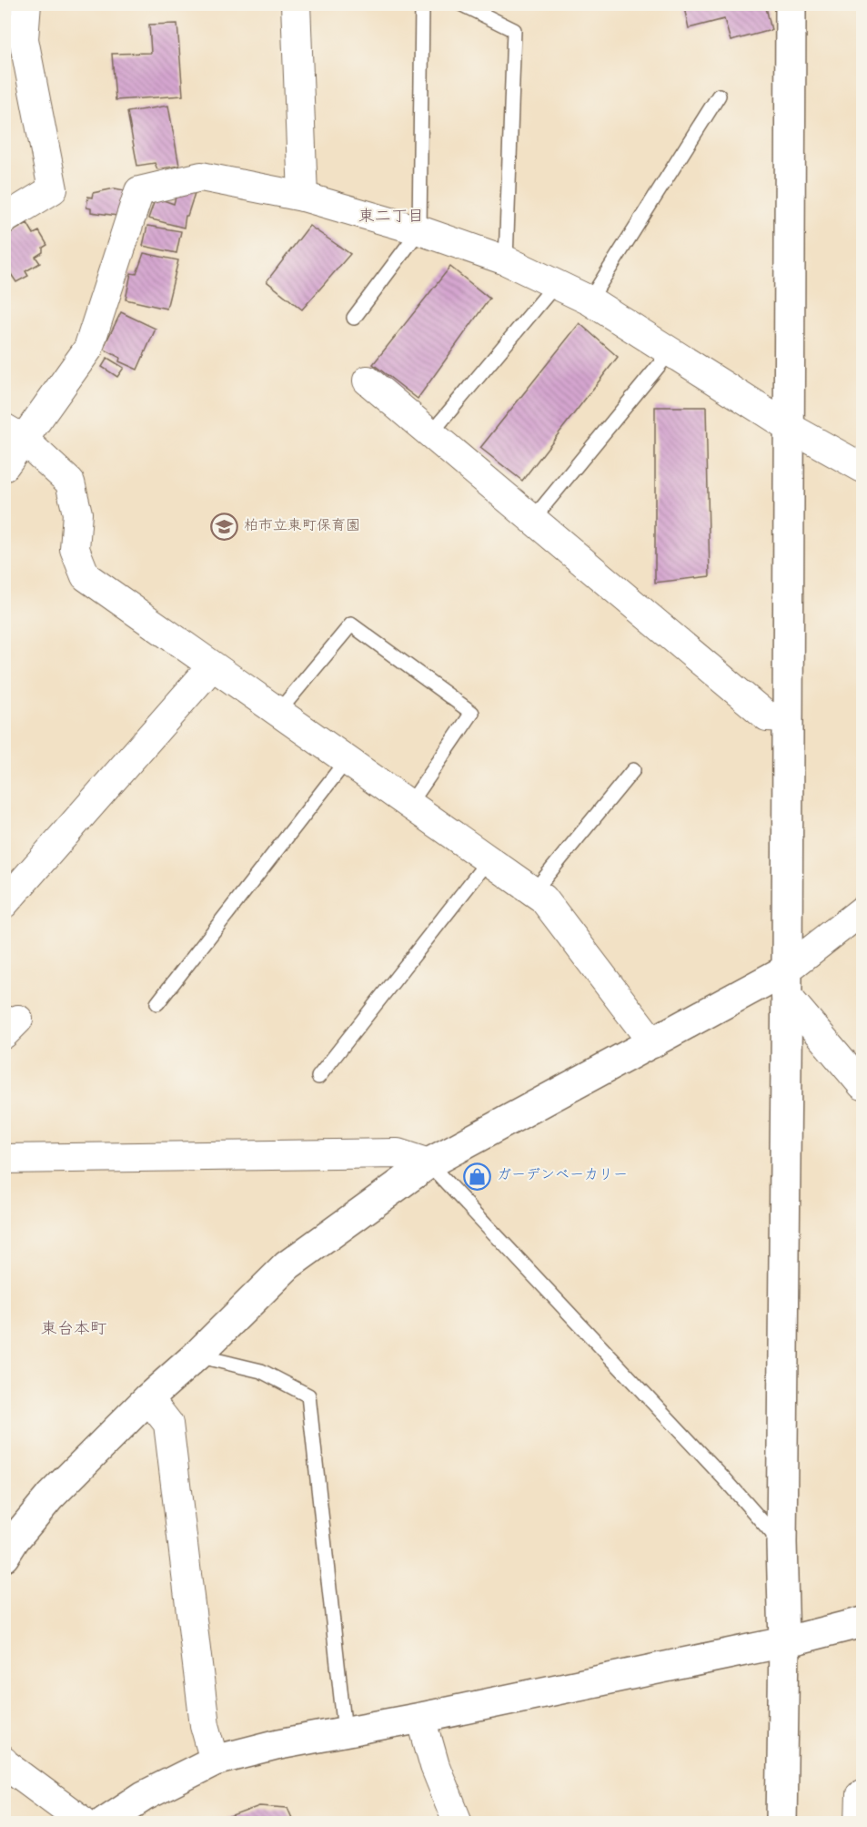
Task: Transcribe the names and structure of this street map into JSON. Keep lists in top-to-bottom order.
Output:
{
  "districts": ["東二丁目", "東台本町"],
  "places": {
    "school or university": ["柏市立東町保育園"],
    "shop": ["ガーデンベーカリー"]
  }
}
